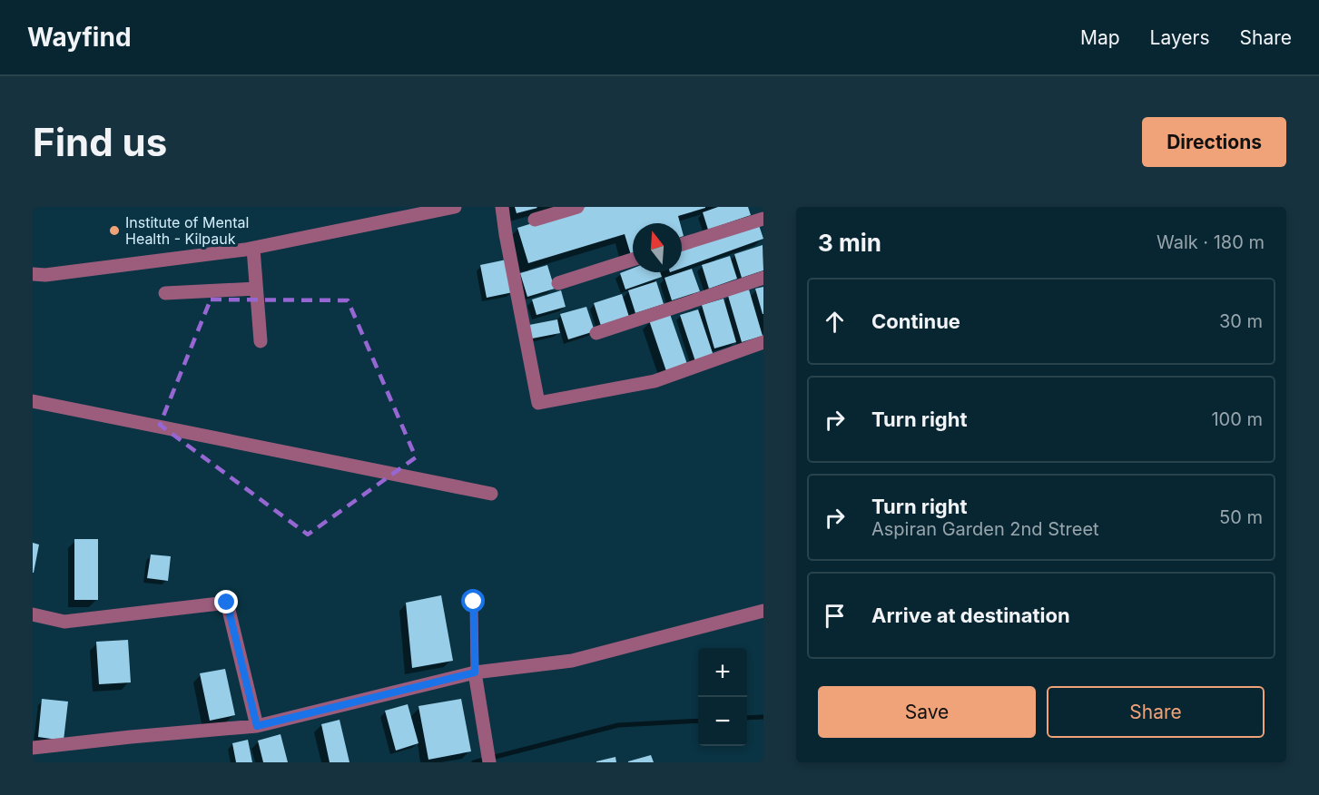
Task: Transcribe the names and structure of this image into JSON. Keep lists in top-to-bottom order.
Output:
{
  "places": ["Institute of Mental Health - Kilpauk"],
  "north": "top",
  "page": {
    "header": "Wayfind",
    "nav": ["Map", "Layers", "Share"],
    "buttons": [
      "Directions",
      ["Save", "Share"]
    ],
    "title": "Find us",
    "heading": ["3 min", "Walk · 180 m"],
    "list": [
      ["Continue", "30 m"],
      ["Turn right", "100 m"],
      ["Turn right", "Aspiran Garden 2nd Street", "50 m"],
      "Arrive at destination"
    ],
    "map_buttons": ["+", "−"]
  }
}
